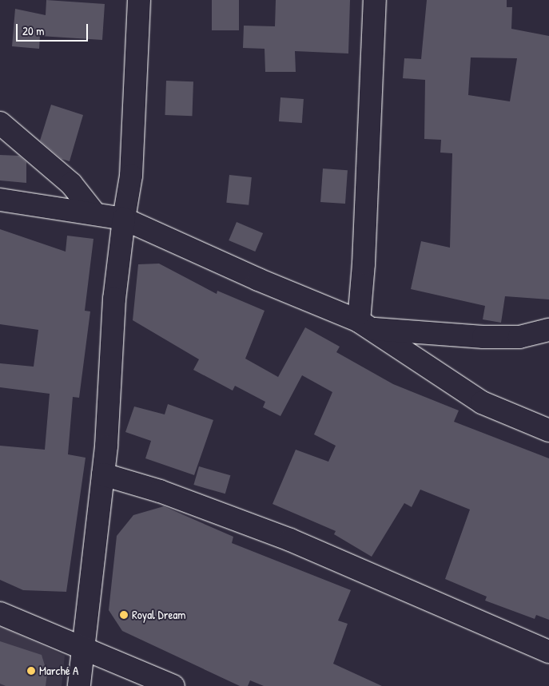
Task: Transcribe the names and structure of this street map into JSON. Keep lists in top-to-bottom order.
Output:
{
  "places": ["Royal Dream", "Marché A"],
  "scale_bar": "20 m"
}
